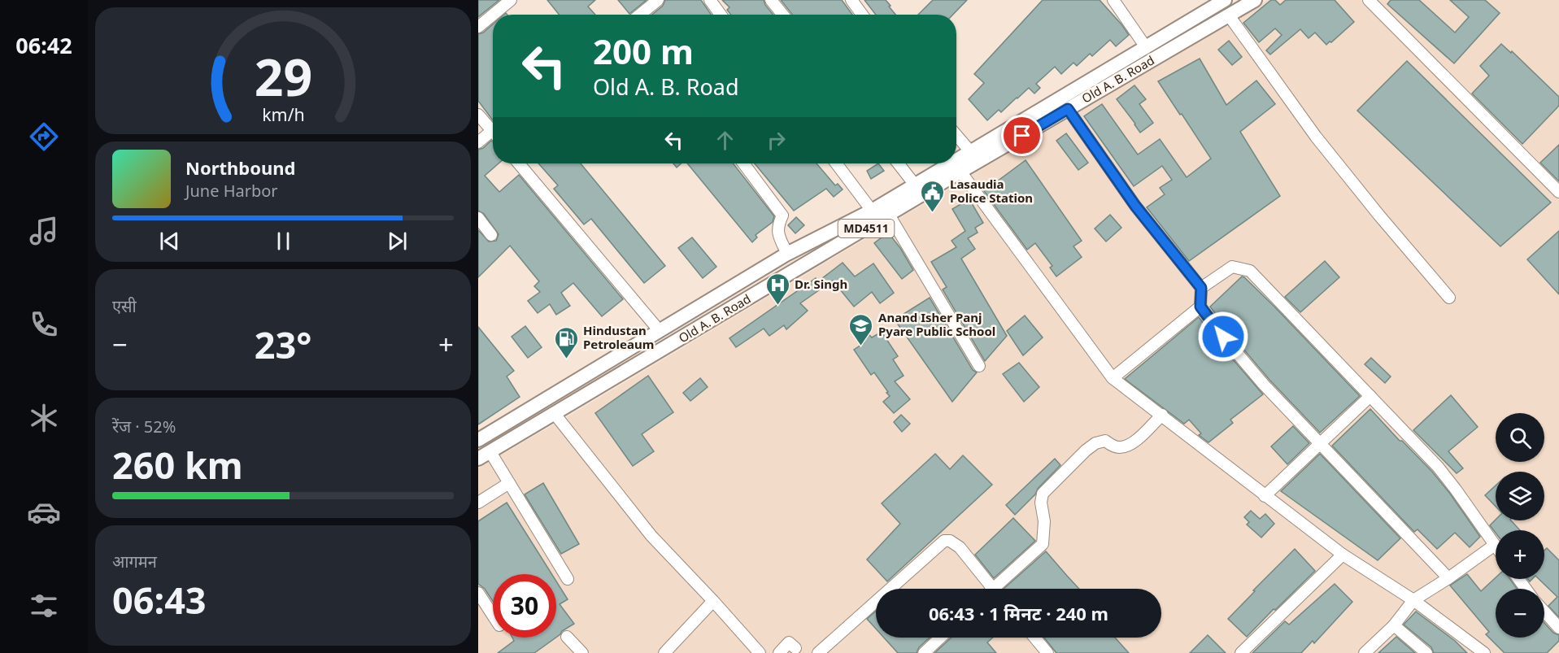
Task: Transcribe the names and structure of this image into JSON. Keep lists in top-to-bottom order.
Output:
{
  "streets": {
    "main road": ["Old A. B. Road", "MD4511"]
  },
  "places": {
    "public building": ["Lasaudia Police Station"],
    "hospital": ["Dr. Singh"],
    "school or university": ["Anand Isher Panj Pyare Public School"],
    "fuel station": ["Hindustan Petroleaum"]
  },
  "page": {
    "tabs": "06:42",
    "turn": ["200 m", "Old A. B. Road"],
    "song": ["Northbound", "June Harbor"],
    "tile": [
      "एसी",
      ["रेंज · 52%", "260 km"],
      ["आगमन", "06:43"]
    ],
    "heat": ["−", "23°", "+"],
    "map_buttons": ["+", "−"],
    "limit": "30",
    "trip": "06:43 · 1 मिनट · 240 m",
    "gauge": ["29", "km/h"]
  }
}
